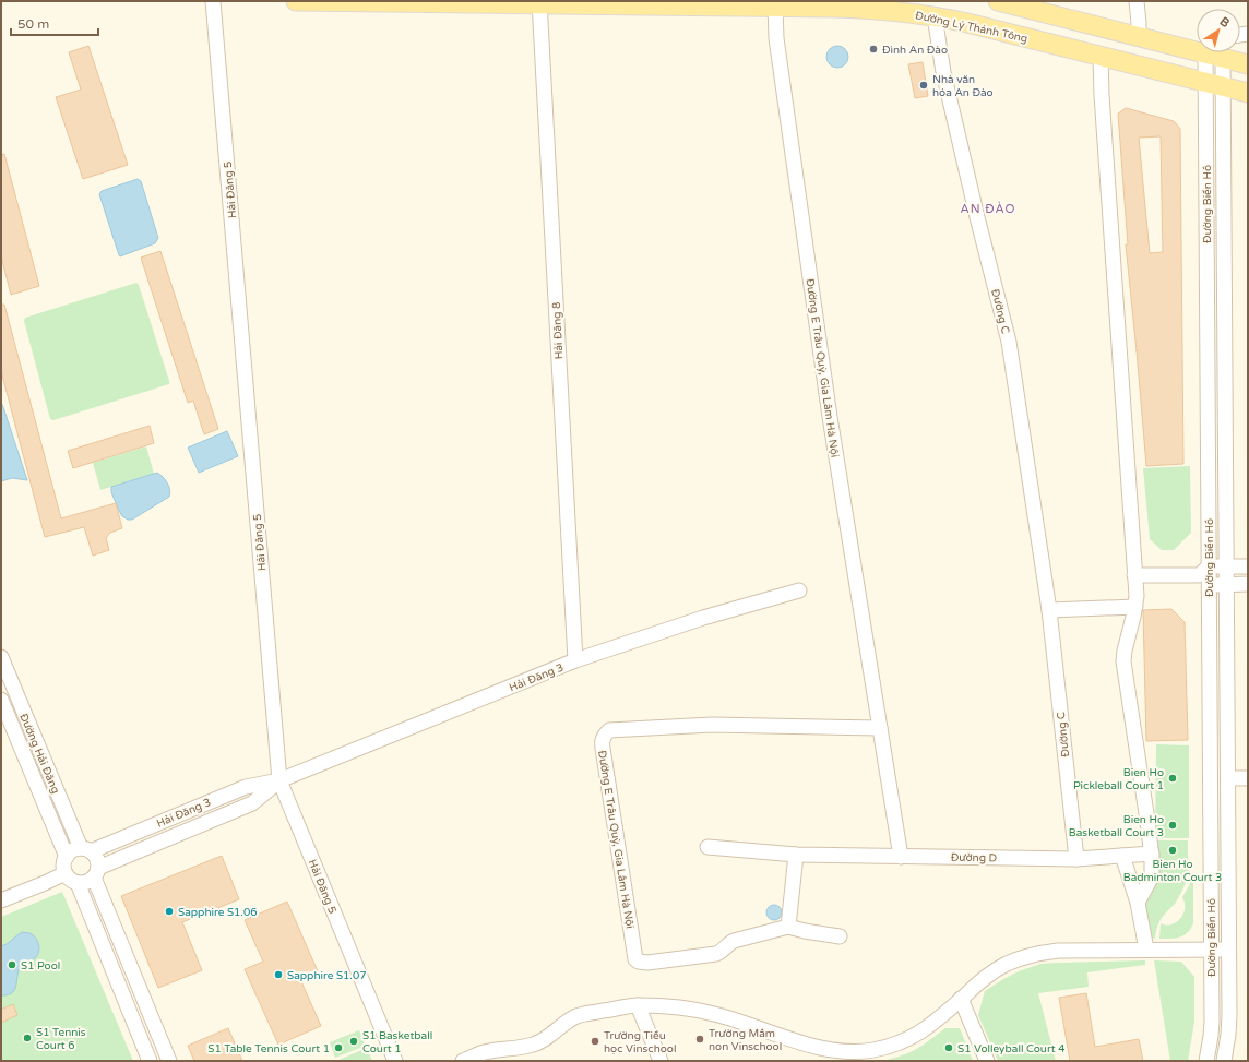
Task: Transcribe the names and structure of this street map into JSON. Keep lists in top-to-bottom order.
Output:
{
  "streets": {
    "main road": ["Đường Lý Thánh Tông"],
    "street": [
      "Hải Đăng 5",
      "Đường Biển Hồ",
      "Đường C",
      "Hải Đăng 8",
      "Đường E Trâu Quỳ, Gia Lâm Hà Nội",
      "Hải Đăng 3",
      "Đường Hải Đăng",
      "Đường D"
    ]
  },
  "crossings": [
    ["Đường Lý Thánh Tông", "Đường Biển Hồ"],
    ["Đường Lý Thánh Tông", "Đường C"],
    ["Đường Lý Thánh Tông", "Hải Đăng 8"],
    ["Đường Lý Thánh Tông", "Đường E Trâu Quỳ, Gia Lâm Hà Nội"],
    ["Hải Đăng 5", "Hải Đăng 3"],
    ["Đường C", "Đường D"],
    ["Hải Đăng 8", "Hải Đăng 3"],
    ["Đường E Trâu Quỳ, Gia Lâm Hà Nội", "Đường D"],
    ["Hải Đăng 3", "Đường Hải Đăng"]
  ],
  "districts": ["AN ĐÀO"],
  "places": [
    "Đình An Đào",
    "Nhà văn hóa An Đào",
    "Bien Ho Pickleball Court 1",
    "Bien Ho Basketball Court 3",
    "Bien Ho Badminton Court 3",
    "Sapphire S1.06",
    "S1 Pool",
    "Sapphire S1.07",
    "S1 Tennis Court 6",
    "Trường Mầm non Vinschool",
    "S1 Basketball Court 1",
    "Trường Tiểu học Vinschool",
    "S1 Table Tennis Court 1",
    "S1 Volleyball Court 4"
  ],
  "scale_bar": "50 m",
  "north": "top right"
}
